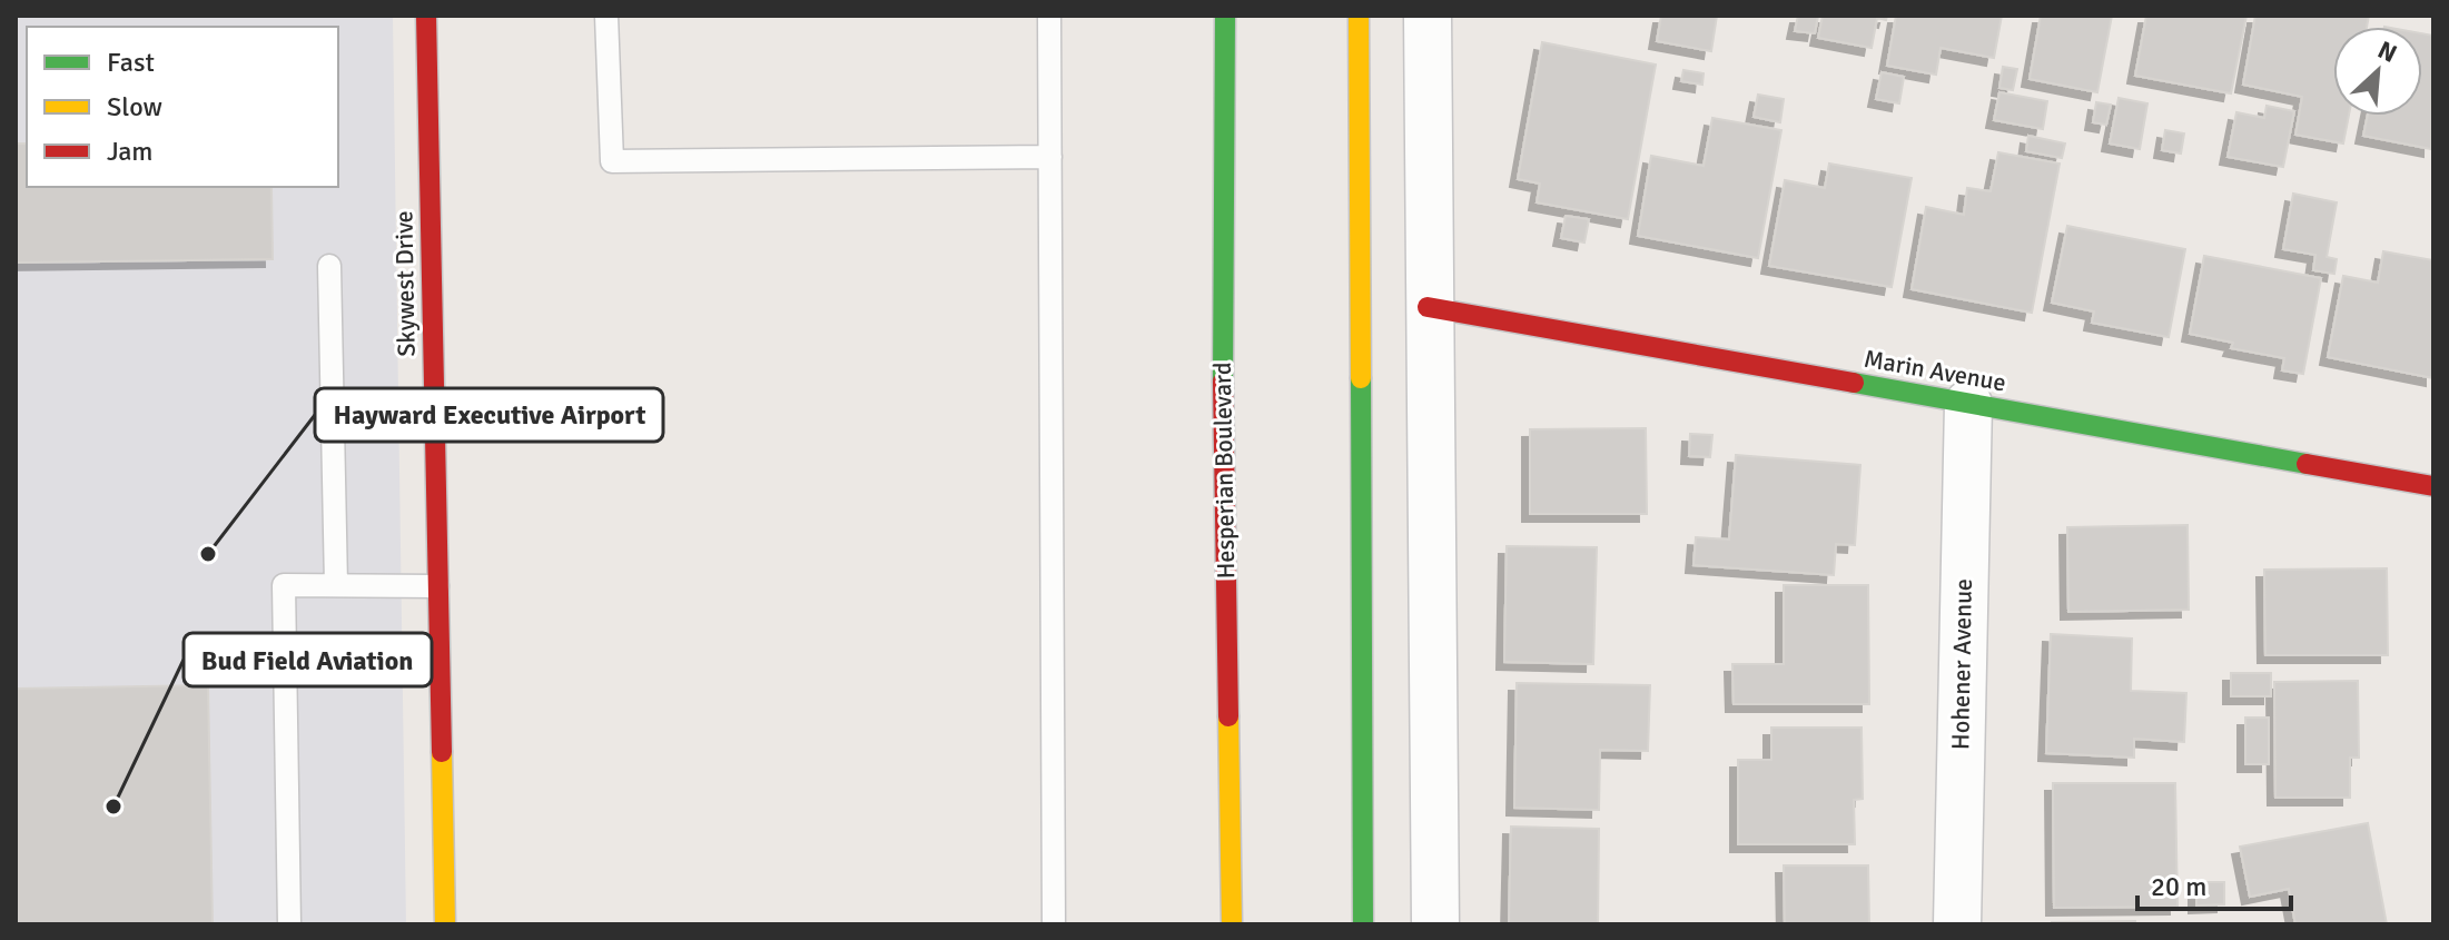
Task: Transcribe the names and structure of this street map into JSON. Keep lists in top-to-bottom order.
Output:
{
  "streets": {
    "street": [
      "Skywest Drive",
      "Marin Avenue",
      "Hesperian Boulevard",
      "Hohener Avenue"
    ]
  },
  "crossings": [
    ["Marin Avenue", "Hohener Avenue"]
  ],
  "places": ["Hayward Executive Airport", "Bud Field Aviation"],
  "legend": ["Fast", "Slow", "Jam"],
  "scale_bar": "20 m",
  "north": "top right"
}
